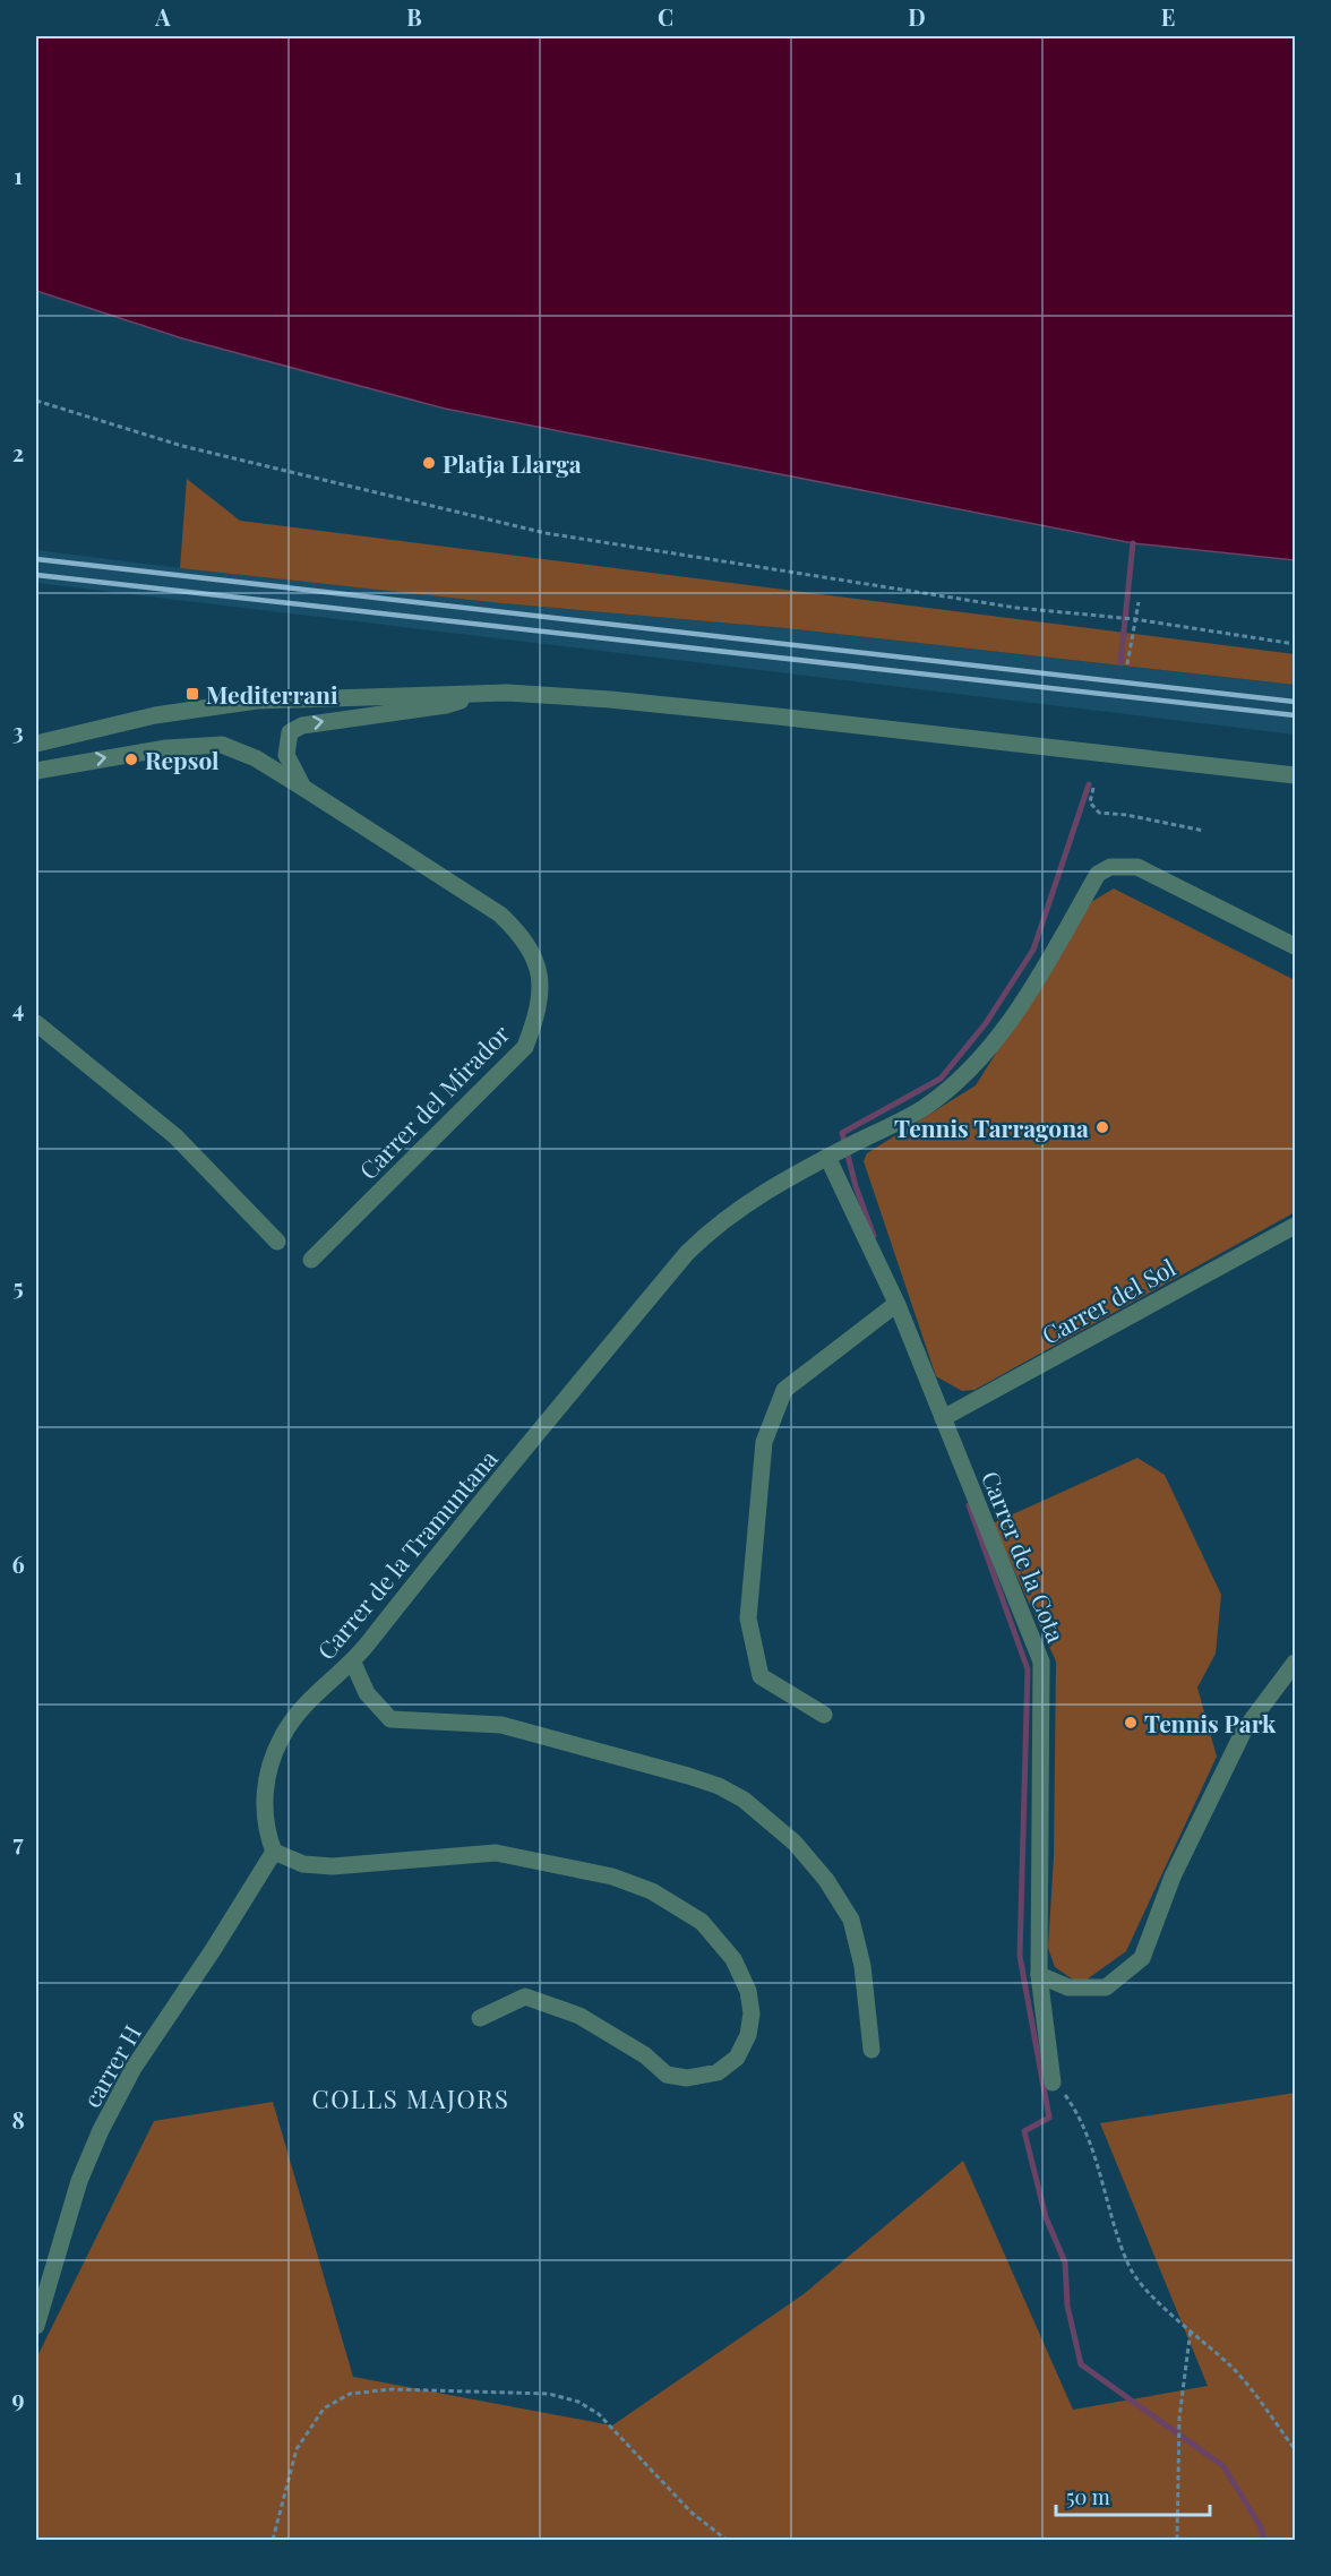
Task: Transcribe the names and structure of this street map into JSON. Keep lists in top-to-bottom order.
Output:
{
  "streets": {
    "street": [
      "Carrer del Mirador",
      "Carrer del Sol",
      "Carrer de la Tramuntana",
      "Carrer de la Cota",
      "carrer H"
    ]
  },
  "crossings": [
    ["Carrer del Sol", "Carrer de la Cota"],
    ["Carrer de la Tramuntana", "Carrer de la Cota"],
    ["Carrer de la Tramuntana", "carrer H"]
  ],
  "districts": ["COLLS MAJORS"],
  "places": {
    "other": [
      "Platja Llarga",
      "Repsol",
      "Tennis Tarragona",
      "Tennis Park"
    ],
    "transit": ["Mediterrani"]
  },
  "scale_bar": "50 m",
  "grid": {
    "columns": [
      "A",
      "B",
      "C",
      "D",
      "E"
    ],
    "rows": [
      "1",
      "2",
      "3",
      "4",
      "5",
      "6",
      "7",
      "8",
      "9"
    ]
  }
}
